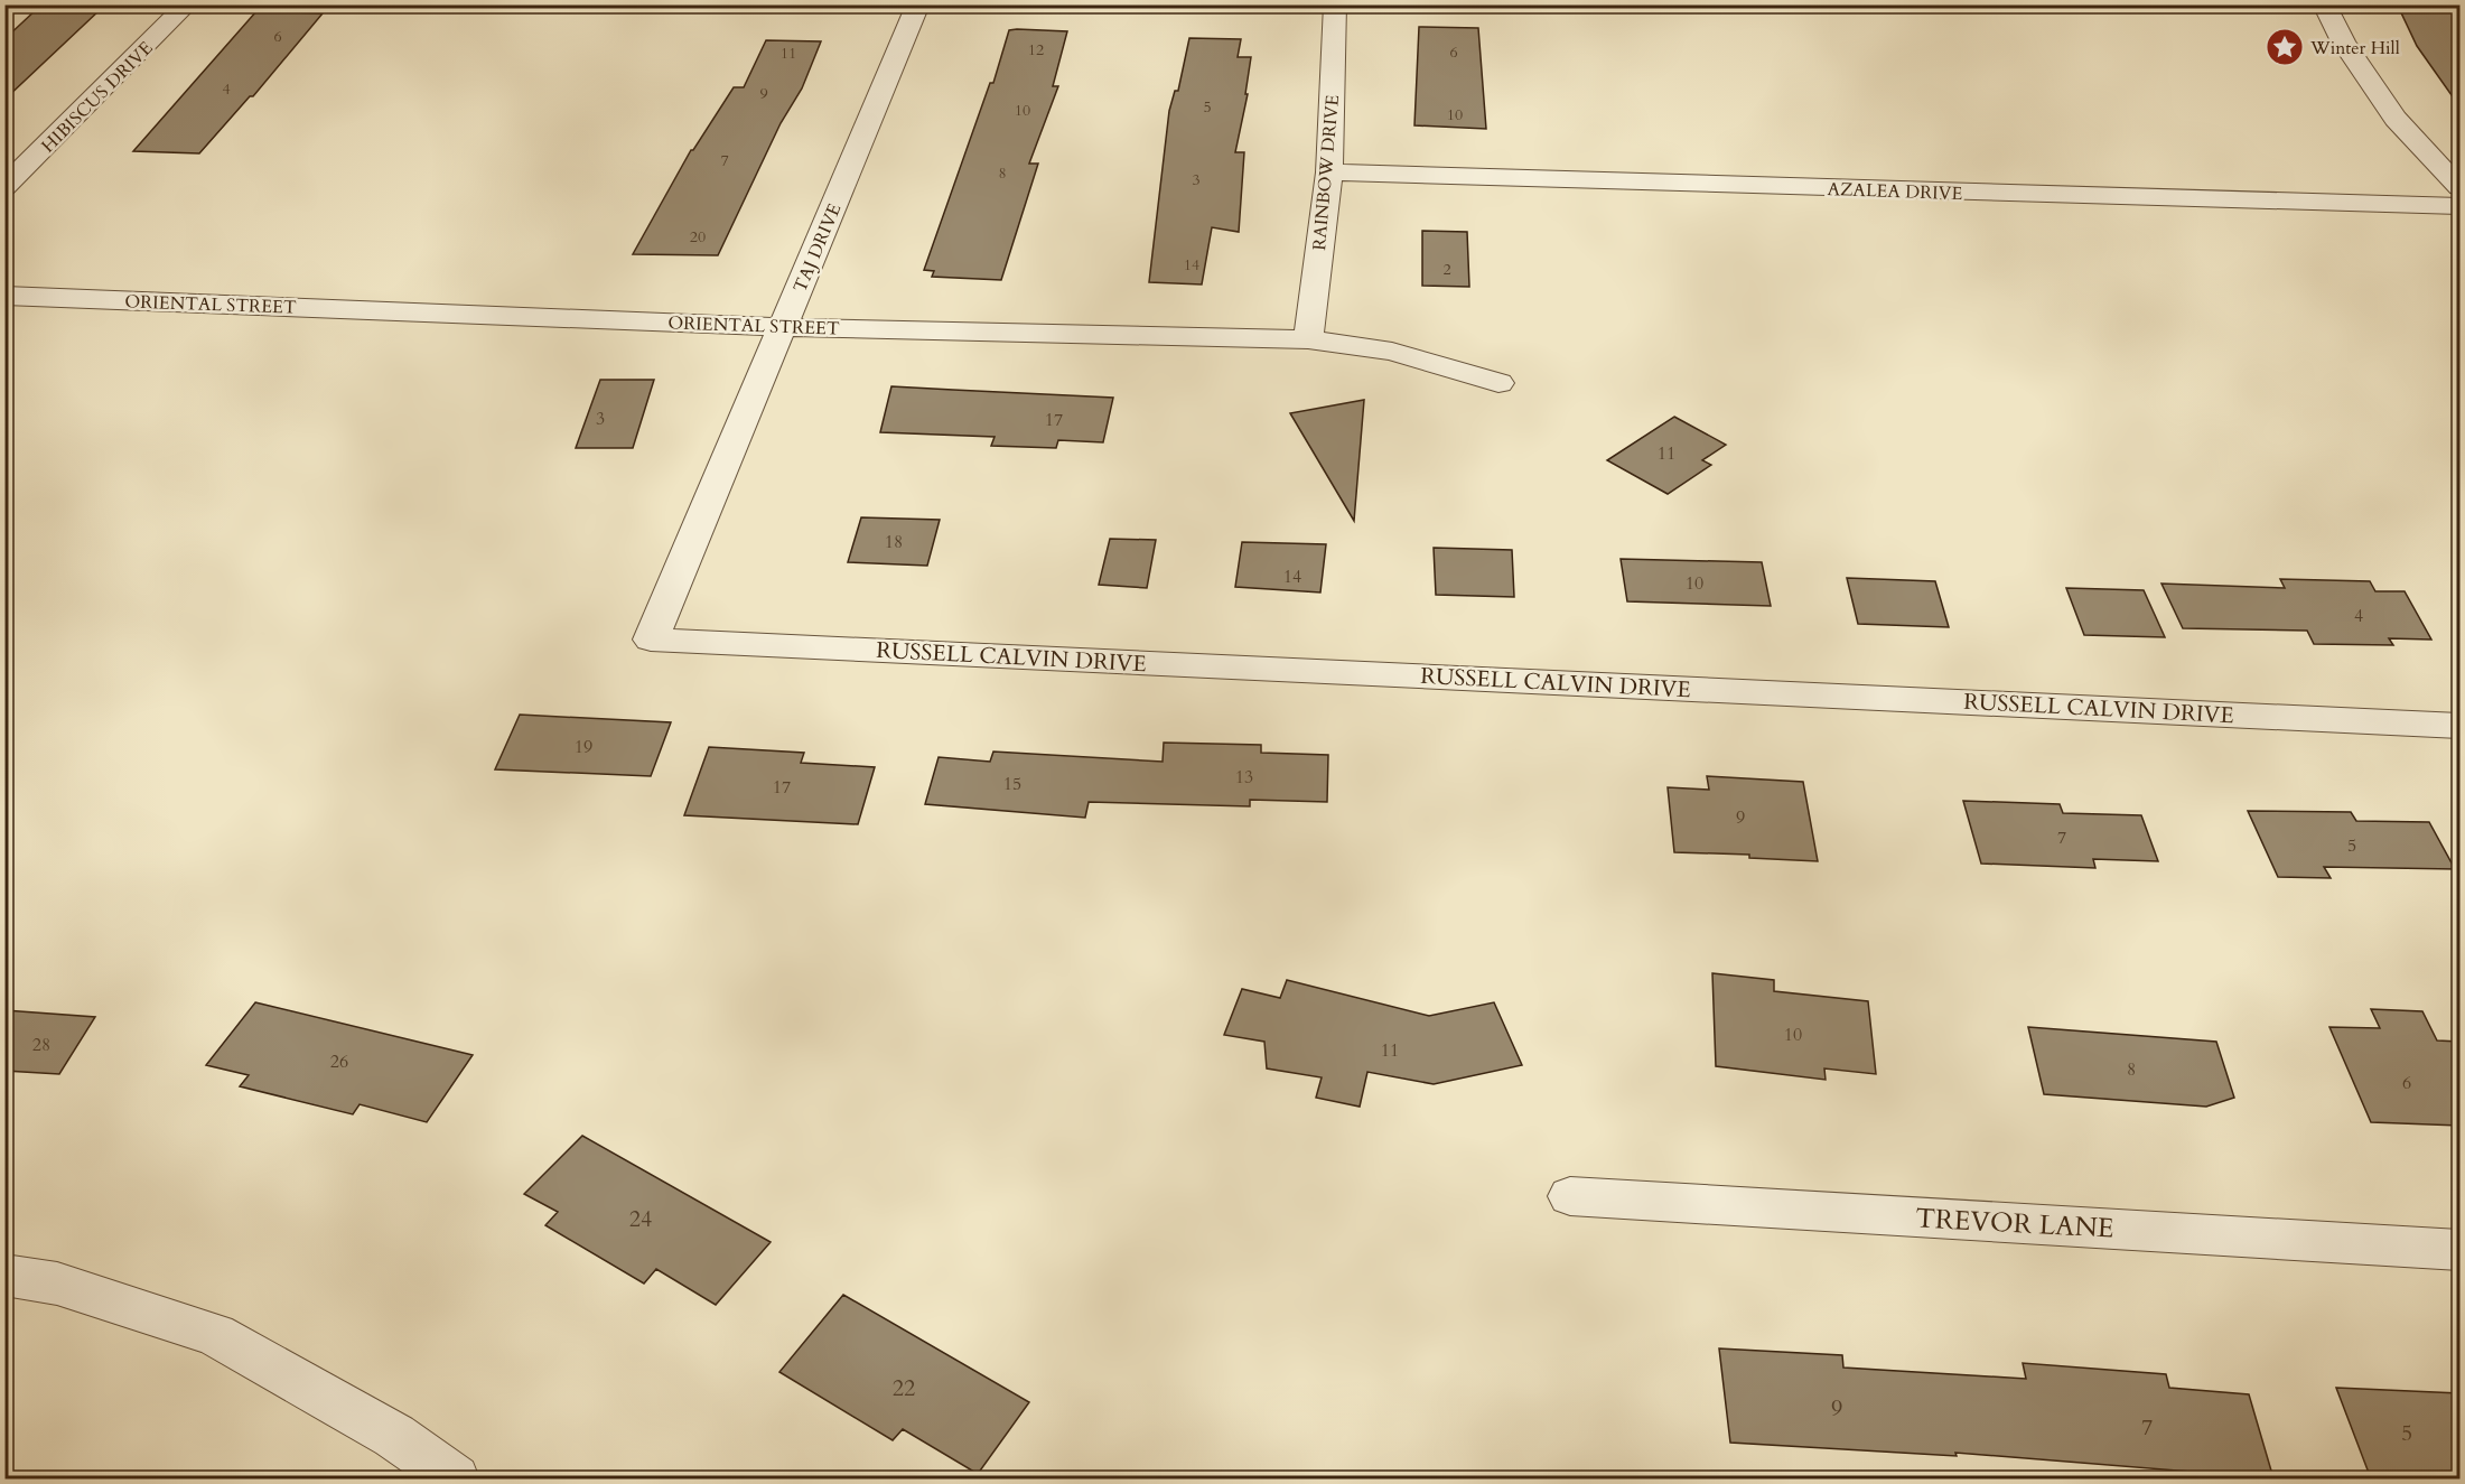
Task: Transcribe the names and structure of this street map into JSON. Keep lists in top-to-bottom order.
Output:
{
  "streets": {
    "street": [
      "HIBISCUS DRIVE",
      "RAINBOW DRIVE",
      "AZALEA DRIVE",
      "TAJ DRIVE",
      "ORIENTAL STREET",
      "RUSSELL CALVIN DRIVE",
      "TREVOR LANE"
    ]
  },
  "crossings": [
    ["RAINBOW DRIVE", "AZALEA DRIVE"],
    ["RAINBOW DRIVE", "ORIENTAL STREET"],
    ["TAJ DRIVE", "ORIENTAL STREET"],
    ["TAJ DRIVE", "RUSSELL CALVIN DRIVE"]
  ],
  "places": {
    "place": ["Winter Hill"]
  },
  "house_numbers": [
    "6",
    "12",
    "6",
    "11",
    "4",
    "9",
    "5",
    "10",
    "10",
    "7",
    "8",
    "3",
    "20",
    "14",
    "2",
    "3",
    "17",
    "11",
    "18",
    "14",
    "10",
    "4",
    "19",
    "13",
    "15",
    "17",
    "9",
    "7",
    "5",
    "10",
    "28",
    "11",
    "26",
    "8",
    "6",
    "24",
    "22",
    "9",
    "7",
    "5"
  ]
}
